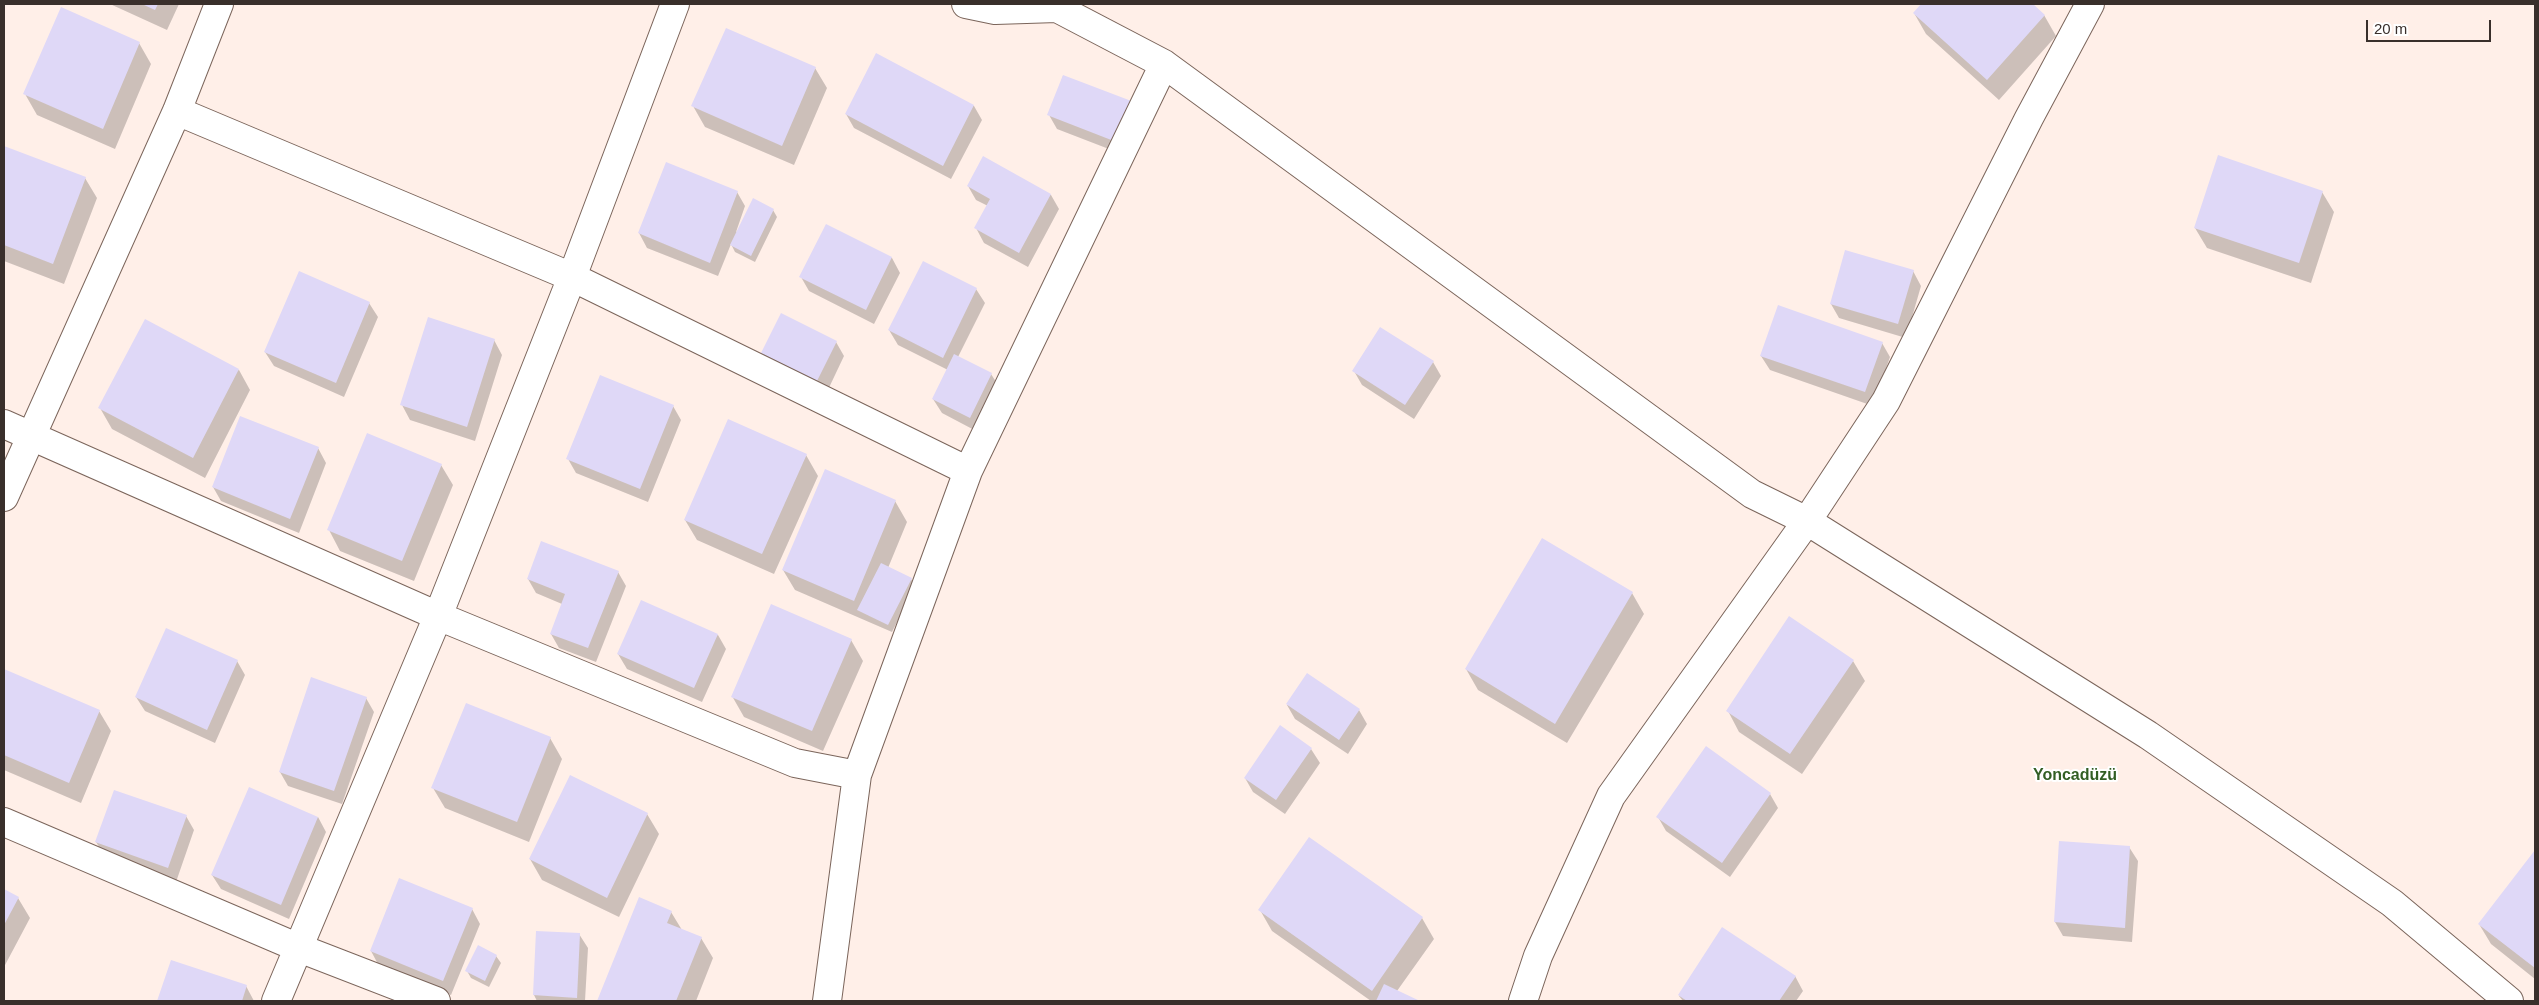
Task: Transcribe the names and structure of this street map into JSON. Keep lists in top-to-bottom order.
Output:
{
  "districts": ["Yoncadüzü"],
  "scale_bar": "20 m"
}
